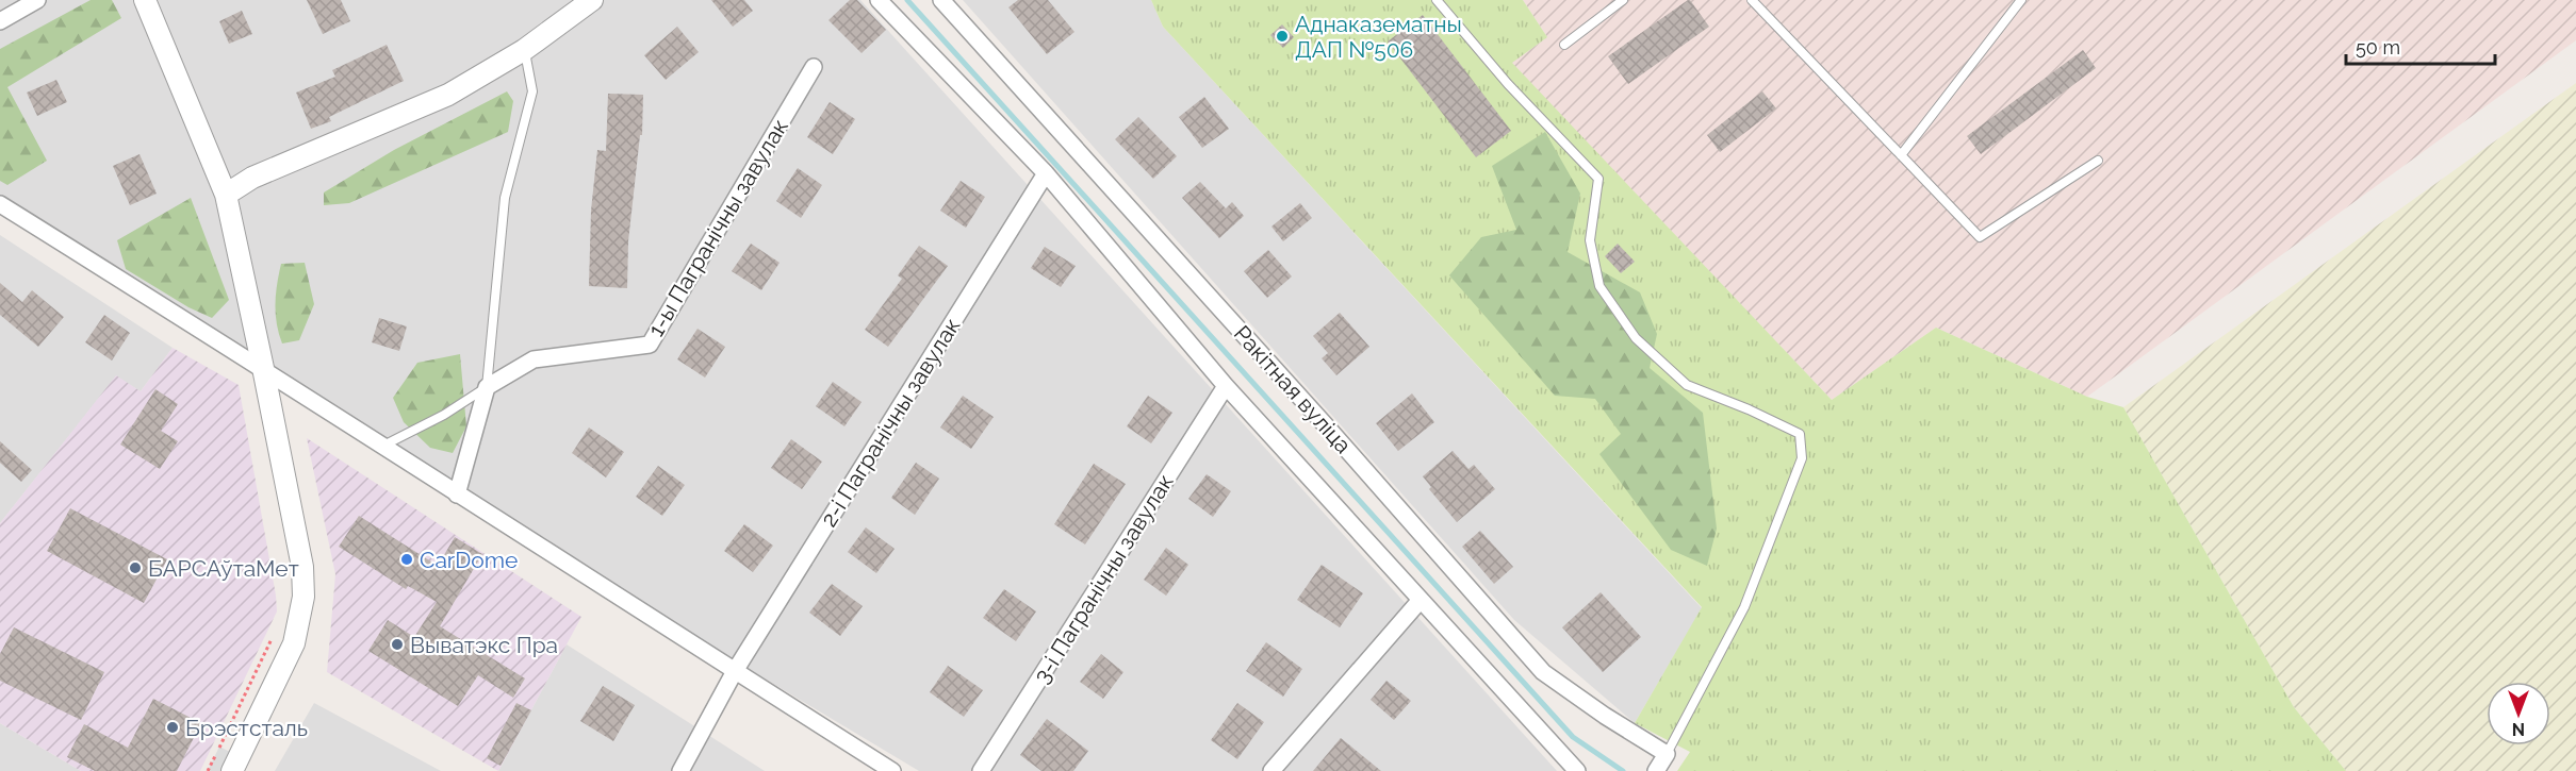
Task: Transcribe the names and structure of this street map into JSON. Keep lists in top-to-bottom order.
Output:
{
  "streets": {
    "street": [
      "1-ы Пагранічны завулак",
      "Ракітная вуліца",
      "2-і Пагранічны завулак",
      "3-і Пагранічны завулак"
    ]
  },
  "crossings": [
    ["Ракітная вуліца", "2-і Пагранічны завулак"],
    ["Ракітная вуліца", "3-і Пагранічны завулак"]
  ],
  "places": [
    "Аднаказематны ДАП №506",
    "CarDome",
    "БАРСАўтаМет",
    "Выватэкс Пра",
    "Брэстсталь"
  ],
  "scale_bar": "50 m",
  "north": "bottom"
}
